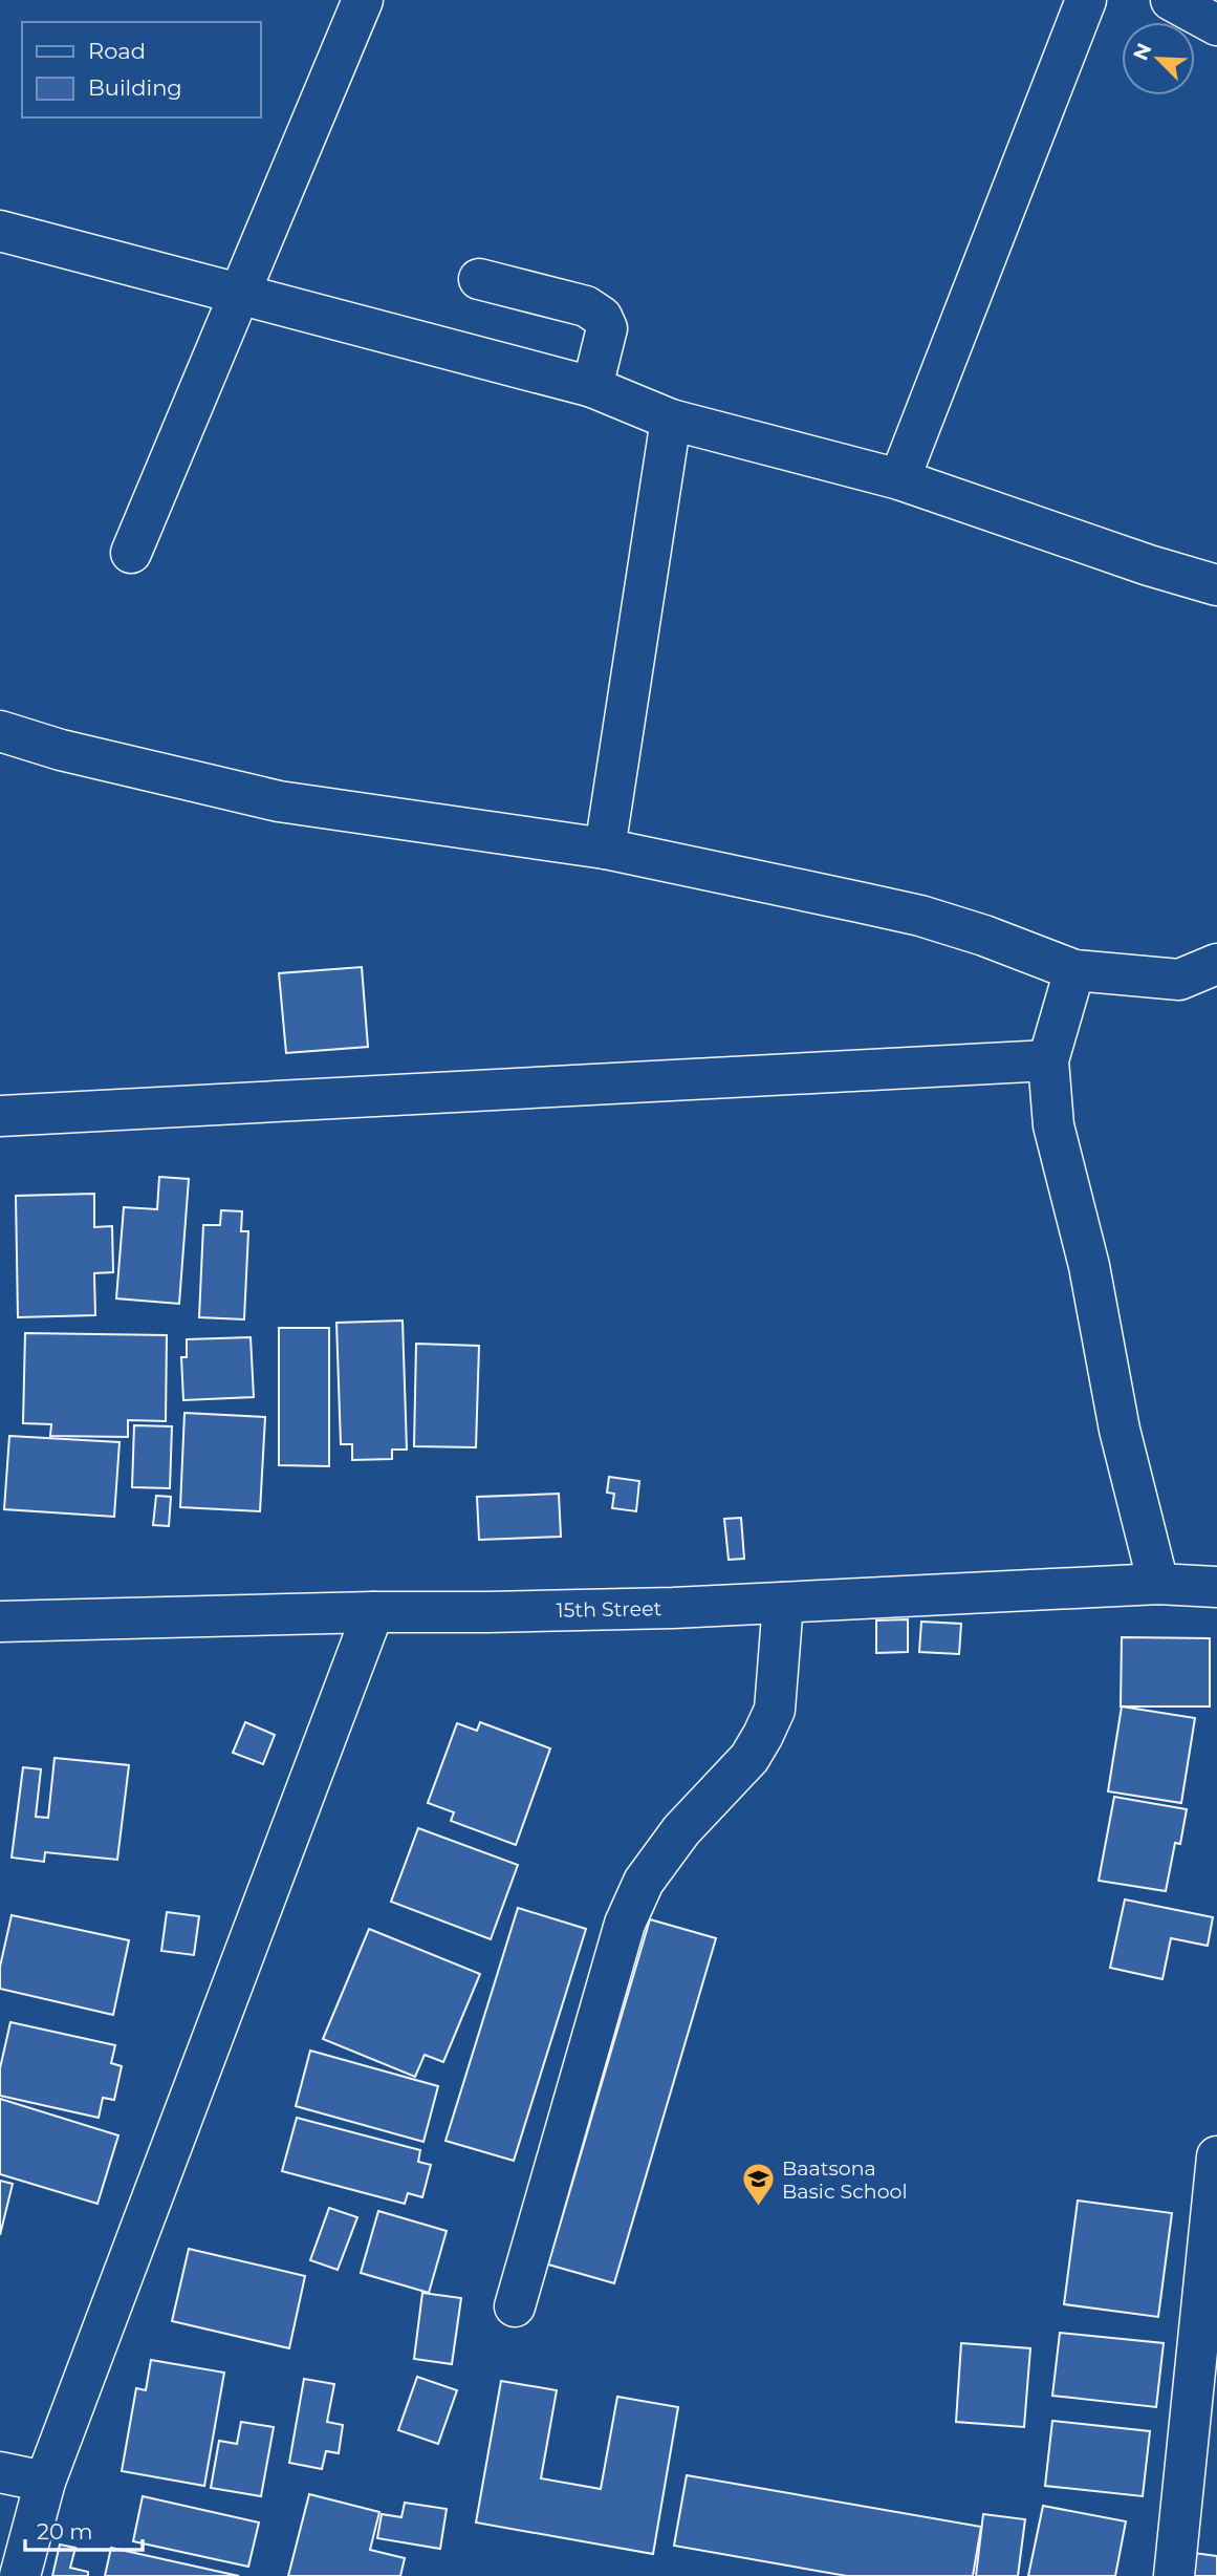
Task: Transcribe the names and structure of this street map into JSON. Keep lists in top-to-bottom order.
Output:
{
  "streets": {
    "street": ["15th Street"]
  },
  "places": {
    "school or university": ["Baatsona Basic School"]
  },
  "legend": ["Road", "Building"],
  "scale_bar": "20 m",
  "north": "top left"
}
